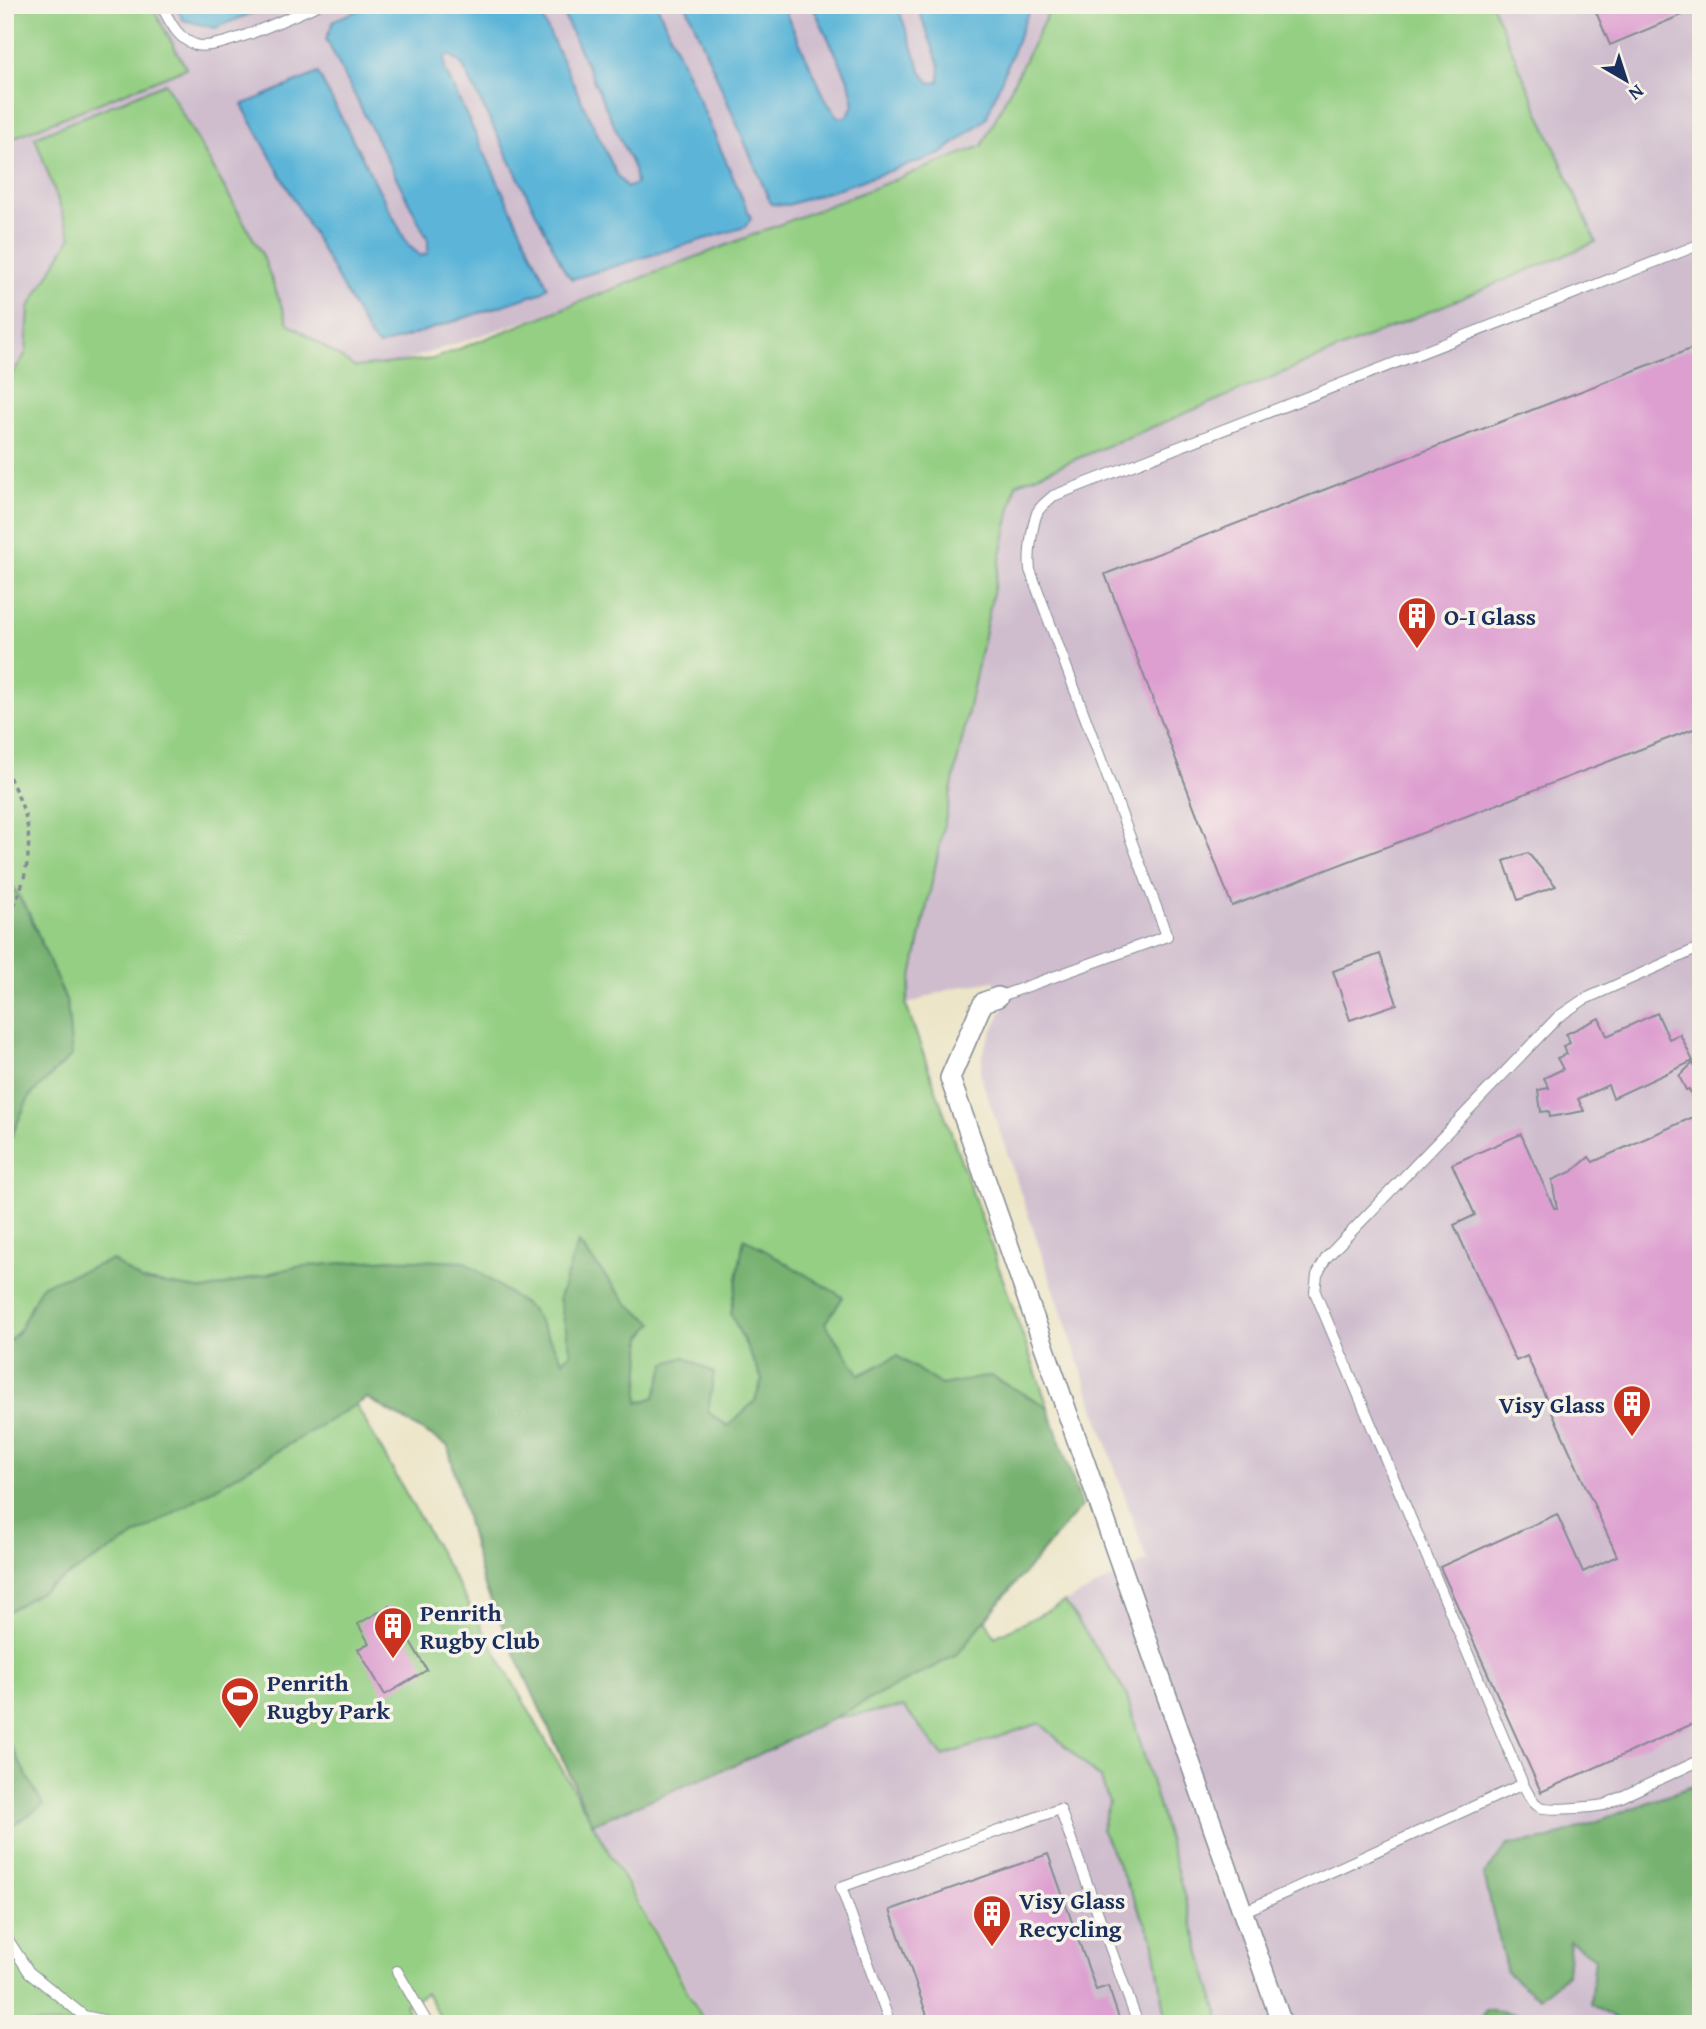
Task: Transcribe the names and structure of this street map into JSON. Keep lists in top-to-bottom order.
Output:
{
  "places": {
    "building": [
      "O-I Glass",
      "Visy Glass",
      "Penrith Rugby Club",
      "Visy Glass Recycling"
    ],
    "sports": ["Penrith Rugby Park"]
  },
  "north": "bottom right"
}
